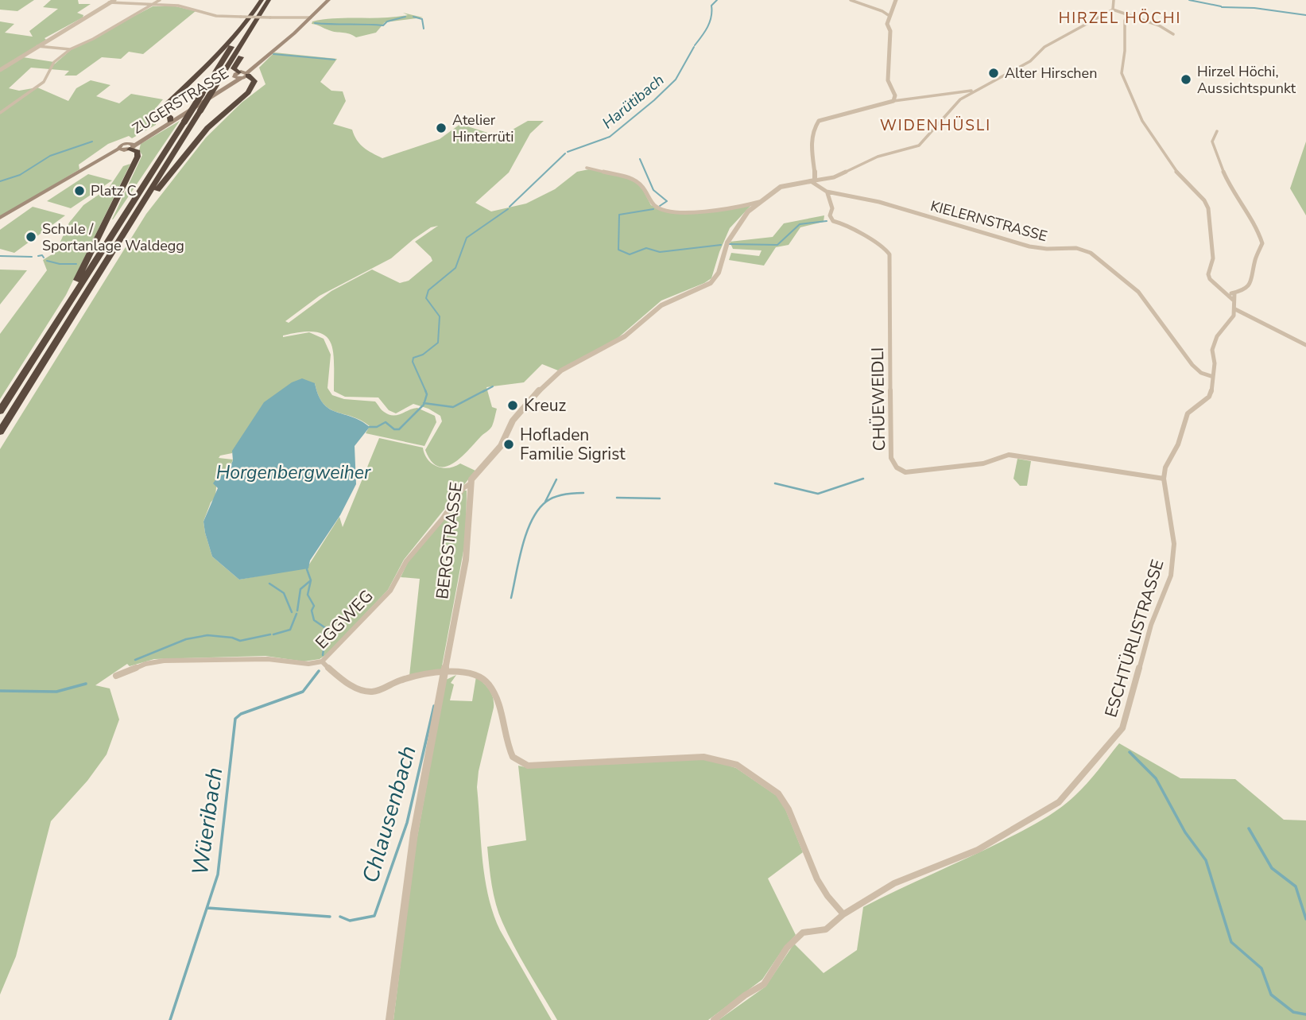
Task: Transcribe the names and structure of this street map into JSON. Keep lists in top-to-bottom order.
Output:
{
  "streets": {
    "main road": ["ZUGERSTRASSE"],
    "street": [
      "KIELERNSTRASSE",
      "CHÜEWEIDLI",
      "BERGSTRASSE",
      "EGGWEG",
      "ESCHTÜRLISTRASSE"
    ]
  },
  "crossings": [
    ["KIELERNSTRASSE", "CHÜEWEIDLI"],
    ["KIELERNSTRASSE", "BERGSTRASSE"],
    ["KIELERNSTRASSE", "ESCHTÜRLISTRASSE"],
    ["CHÜEWEIDLI", "ESCHTÜRLISTRASSE"],
    ["BERGSTRASSE", "EGGWEG"]
  ],
  "districts": ["HIRZEL HÖCHI", "WIDENHÜSLI"],
  "water": [
    "Harütibach",
    "Horgenbergweiher",
    "Chlausenbach",
    "Wüeribach"
  ],
  "places": [
    "Alter Hirschen",
    "Hirzel Höchi, Aussichtspunkt",
    "Atelier Hinterrüti",
    "Platz C",
    "Schule / Sportanlage Waldegg",
    "Kreuz",
    "Hofladen Familie Sigrist"
  ]
}
